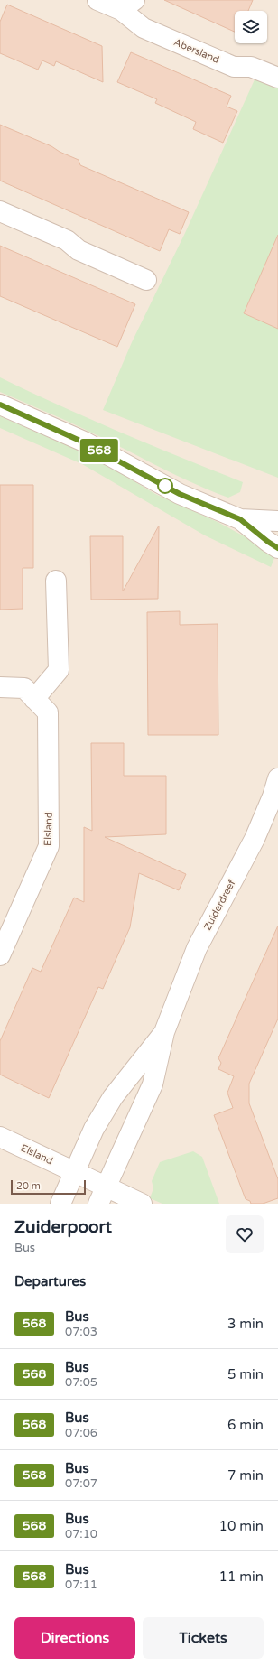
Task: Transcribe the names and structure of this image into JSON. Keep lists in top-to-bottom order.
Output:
{
  "streets": {
    "street": ["Abersland", "Elsland", "Zuiderdreef"]
  },
  "crossings": [
    ["Elsland", "Zuiderdreef"]
  ],
  "lines": ["bus line 568"],
  "scale_bar": "20 m",
  "page": {
    "on_map": "568",
    "scale": "20 m",
    "heading": [
      ["Zuiderpoort", "Bus"],
      "Departures"
    ],
    "list": [
      {
        "mark": "568",
        "name": "Bus",
        "note": "07:03",
        "value": "3 min"
      },
      {
        "mark": "568",
        "name": "Bus",
        "note": "07:05",
        "value": "5 min"
      },
      {
        "mark": "568",
        "name": "Bus",
        "note": "07:06",
        "value": "6 min"
      },
      {
        "mark": "568",
        "name": "Bus",
        "note": "07:07",
        "value": "7 min"
      },
      {
        "mark": "568",
        "name": "Bus",
        "note": "07:10",
        "value": "10 min"
      },
      {
        "mark": "568",
        "name": "Bus",
        "note": "07:11",
        "value": "11 min"
      }
    ],
    "buttons": ["Directions", "Tickets"]
  }
}
